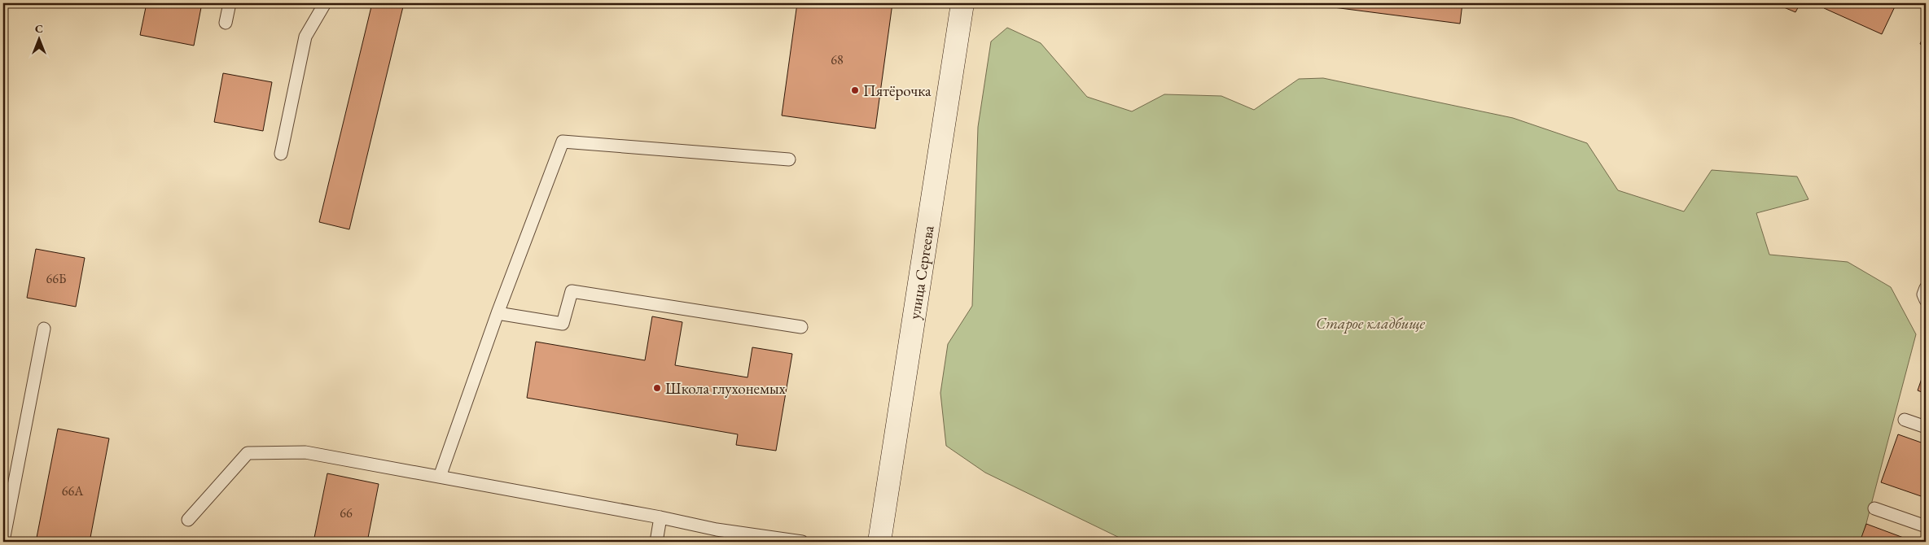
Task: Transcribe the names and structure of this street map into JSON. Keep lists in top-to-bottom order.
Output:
{
  "streets": {
    "main road": ["улица Сергеева"]
  },
  "parks": ["Старое кладбище"],
  "places": ["Пятёрочка", "Школа глухонемых"],
  "house_numbers": [
    "68",
    "66Б",
    "66А",
    "66"
  ],
  "north": "top"
}
